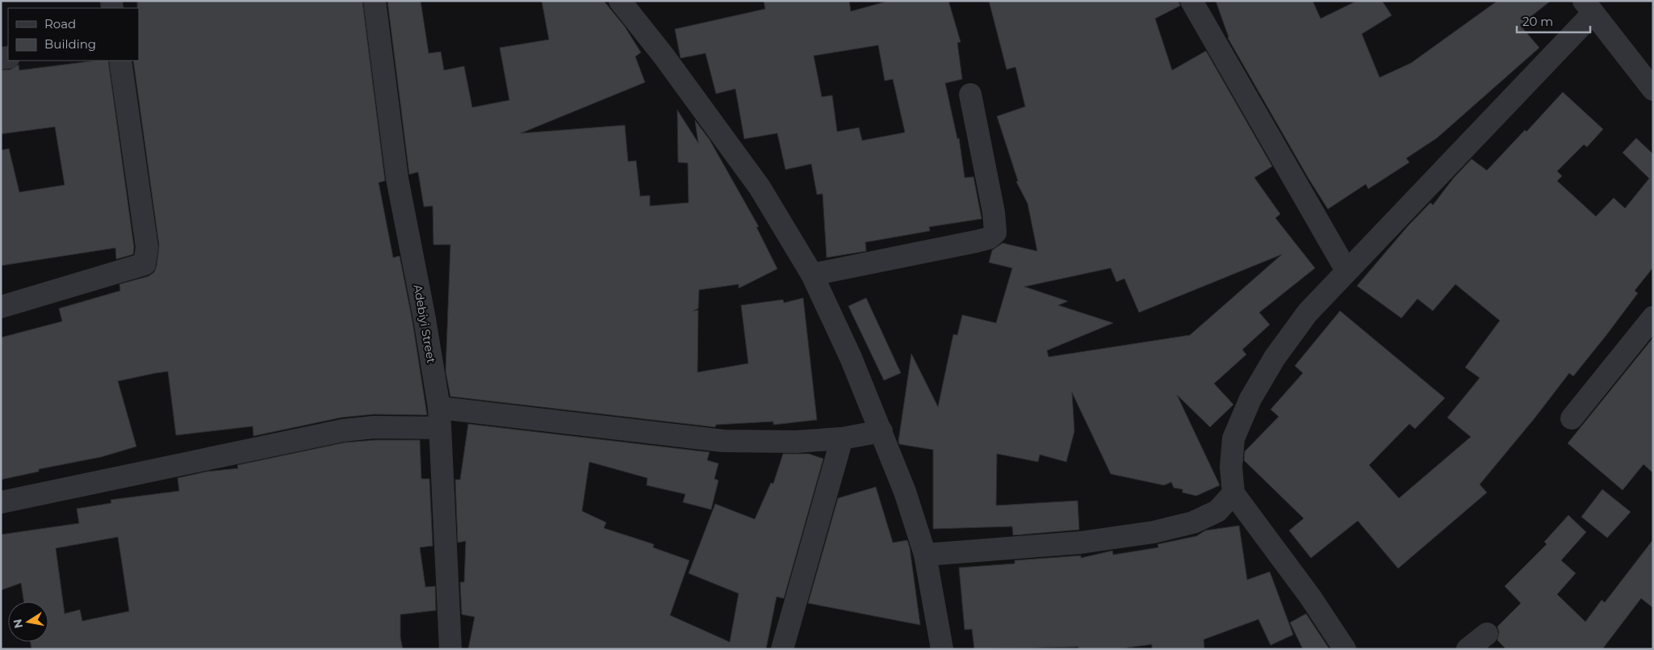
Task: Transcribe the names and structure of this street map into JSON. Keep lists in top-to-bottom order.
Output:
{
  "streets": {
    "street": ["Adebiyi Street"]
  },
  "legend": ["Road", "Building"],
  "scale_bar": "20 m",
  "north": "left"
}
